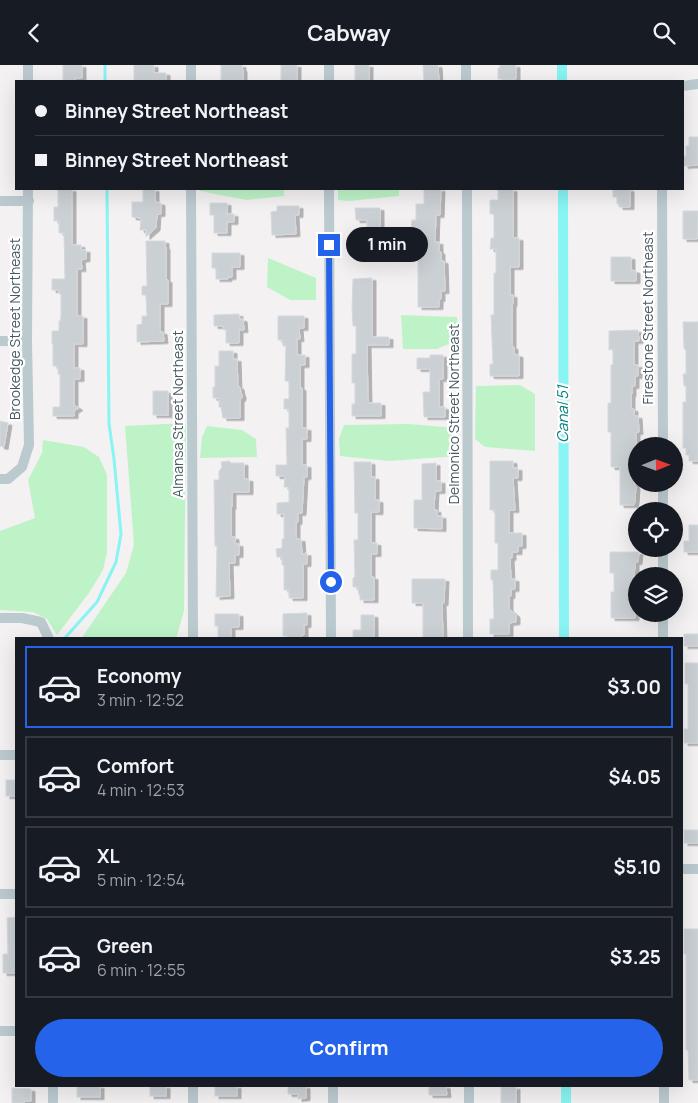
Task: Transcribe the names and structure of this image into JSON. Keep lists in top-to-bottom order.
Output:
{
  "streets": {
    "street": [
      "Firestone Street Northeast",
      "Brookedge Street Northeast",
      "Almansa Street Northeast",
      "Delmonico Street Northeast"
    ]
  },
  "water": ["Canal 51"],
  "north": "right",
  "page": {
    "header": "Cabway",
    "banner": ["Binney Street Northeast", "Binney Street Northeast"],
    "bubble": "1 min",
    "list": [
      {
        "name": "Economy",
        "note": "3 min · 12:52",
        "value": "$3.00"
      },
      {
        "name": "Comfort",
        "note": "4 min · 12:53",
        "value": "$4.05"
      },
      {
        "name": "XL",
        "note": "5 min · 12:54",
        "value": "$5.10"
      },
      {
        "name": "Green",
        "note": "6 min · 12:55",
        "value": "$3.25"
      }
    ],
    "buttons": "Confirm"
  }
}
